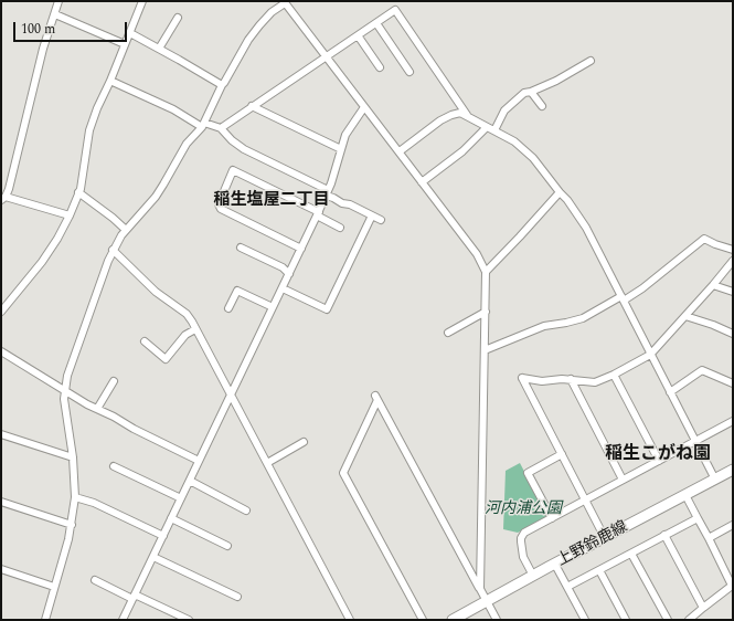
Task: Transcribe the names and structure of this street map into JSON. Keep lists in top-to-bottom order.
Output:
{
  "streets": {
    "main road": ["上野鈴鹿線"]
  },
  "districts": ["稲生塩屋二丁目", "稲生こがね園"],
  "parks": ["河内浦公園"],
  "scale_bar": "100 m"
}
